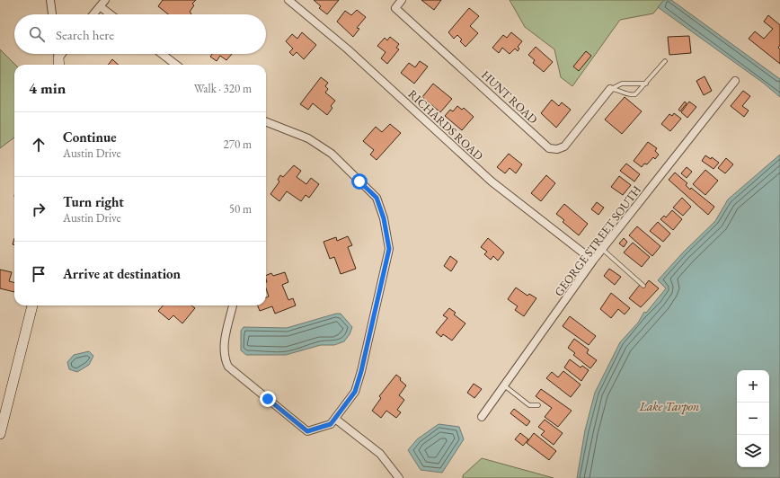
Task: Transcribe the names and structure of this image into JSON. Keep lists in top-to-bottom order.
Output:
{
  "streets": {
    "street": ["HUNT ROAD", "RICHARDS ROAD", "GEORGE STREET SOUTH"]
  },
  "crossings": [
    ["RICHARDS ROAD", "GEORGE STREET SOUTH"]
  ],
  "water": ["Lake Tarpon"],
  "page": {
    "search": "Search here",
    "heading": ["4 min", "Walk · 320 m"],
    "list": [
      ["Continue", "Austin Drive", "270 m"],
      ["Turn right", "Austin Drive", "50 m"],
      "Arrive at destination"
    ],
    "map_buttons": ["+", "−"]
  }
}
